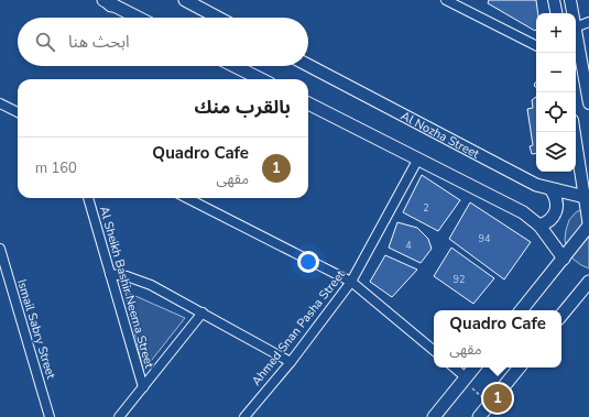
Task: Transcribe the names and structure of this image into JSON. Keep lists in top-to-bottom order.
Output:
{
  "streets": {
    "main road": ["Al Nozha Street"],
    "street": ["Al Sheikh Bashir Neema Street", "Ahmed Snan Pasha Street", "Ismail Sabry Street"]
  },
  "house_numbers": [
    "2",
    "94",
    "4",
    "92"
  ],
  "page": {
    "map_buttons": ["+", "−"],
    "search": "ابحث هنا",
    "heading": "بالقرب منك",
    "list": [
      {
        "mark": "1",
        "name": "Quadro Cafe",
        "note": "مقهى",
        "value": "160 m"
      }
    ],
    "popup": ["Quadro Cafe", "مقهى"],
    "pins": "1"
  }
}
